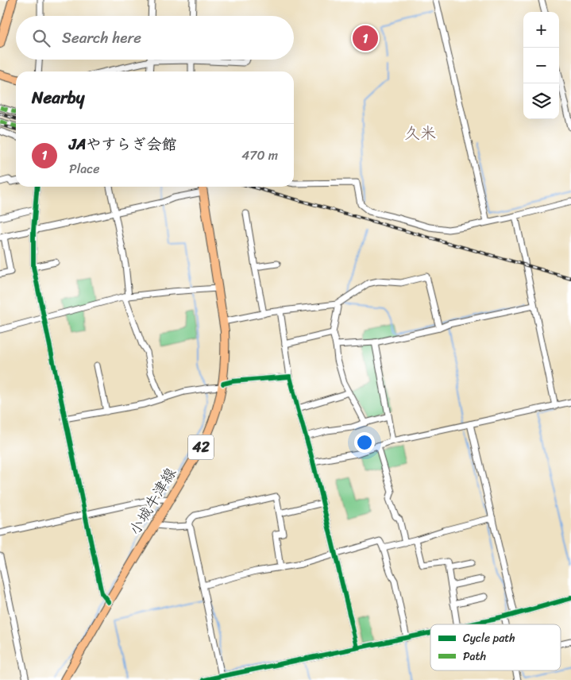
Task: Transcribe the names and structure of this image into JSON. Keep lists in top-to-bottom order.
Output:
{
  "streets": {
    "main road": ["42", "小城牛津線"]
  },
  "districts": ["久米"],
  "legend": ["Cycle path", "Path"],
  "page": {
    "map_buttons": ["+", "−"],
    "search": "Search here",
    "pins": "1",
    "heading": "Nearby",
    "list": [
      {
        "mark": "1",
        "name": "JAやすらぎ会館",
        "note": "Place",
        "value": "470 m"
      }
    ]
  }
}
